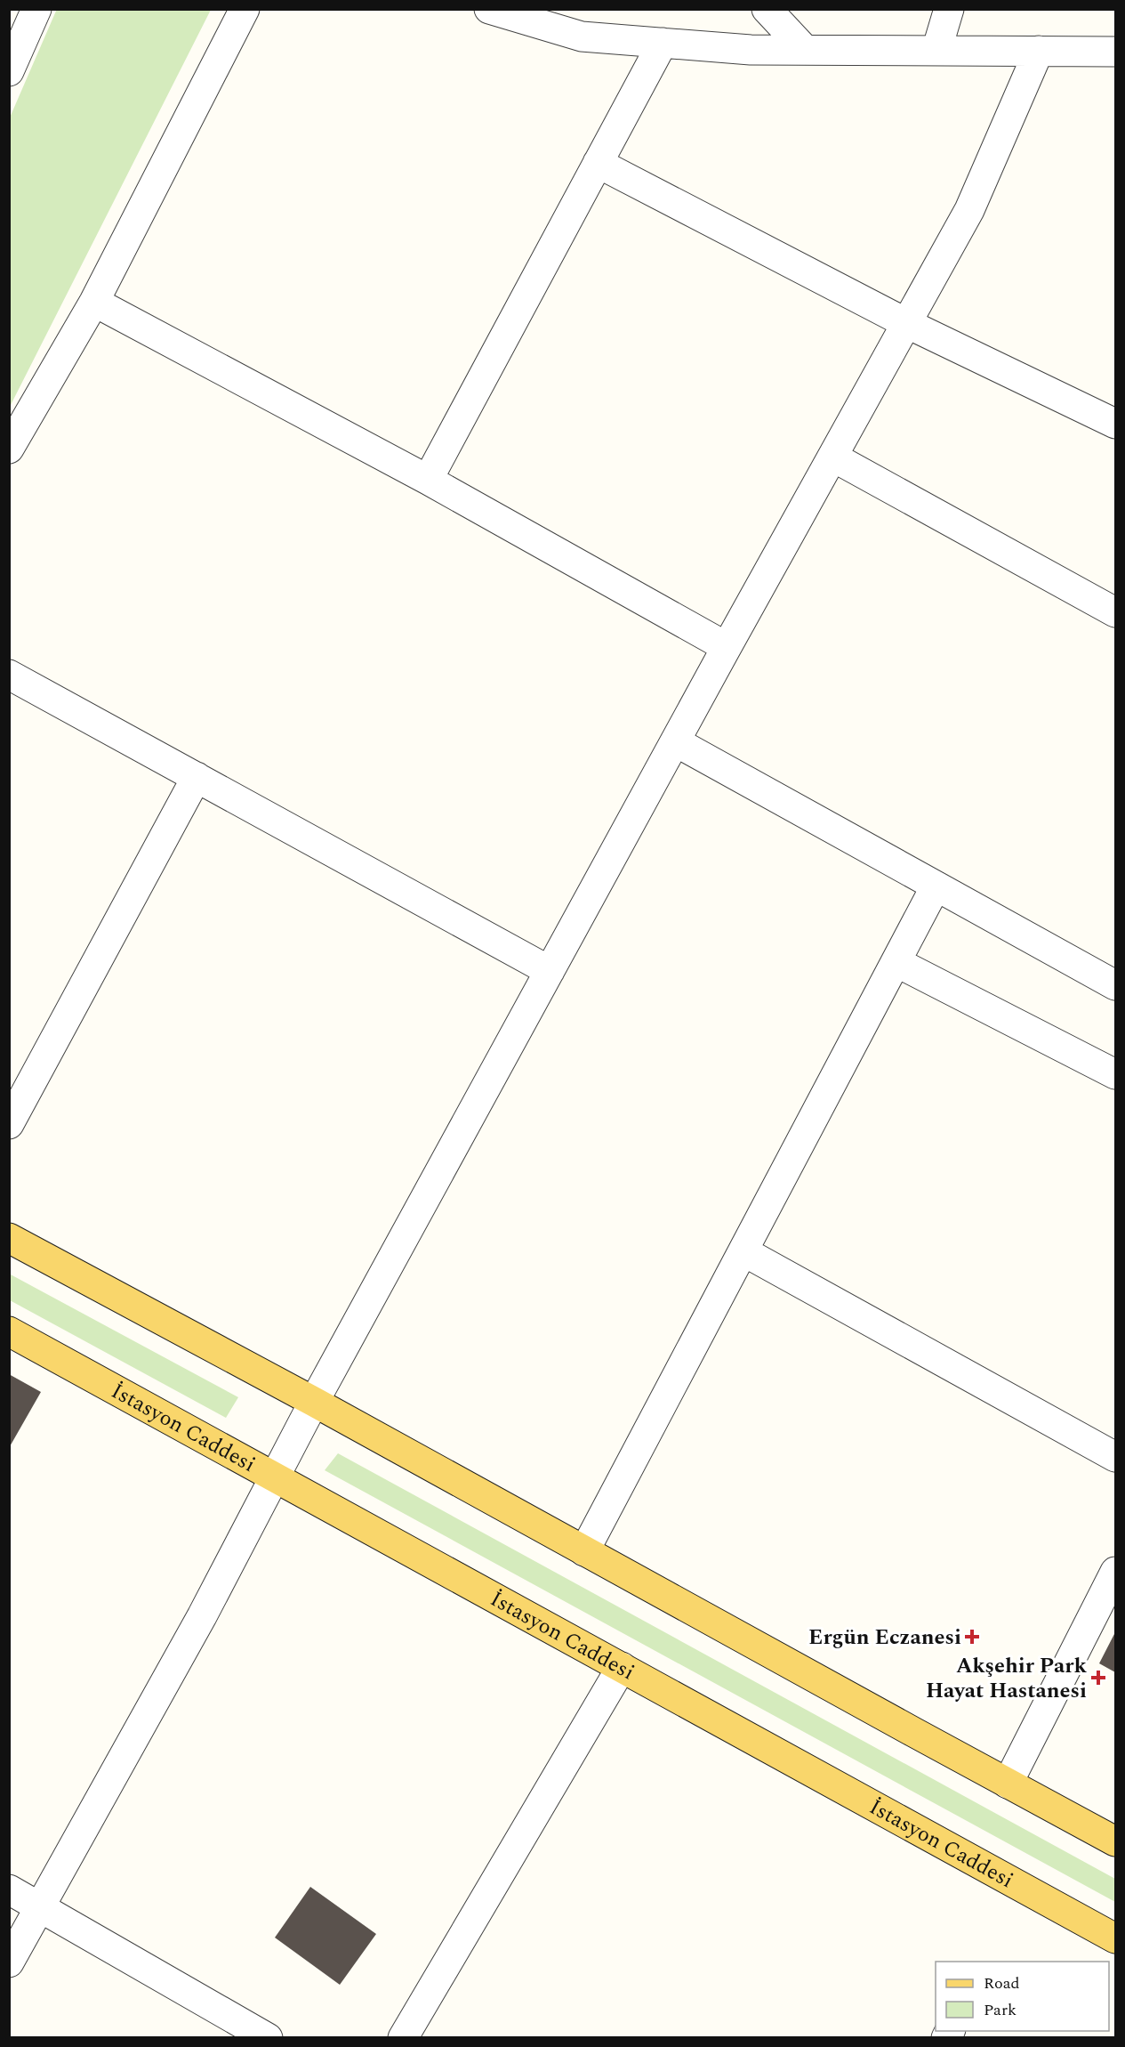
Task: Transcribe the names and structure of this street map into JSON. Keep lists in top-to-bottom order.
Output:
{
  "streets": {
    "main road": ["İstasyon Caddesi"]
  },
  "places": {
    "health": ["Ergün Eczanesi", "Akşehir Park Hayat Hastanesi"]
  },
  "legend": ["Road", "Park"]
}
